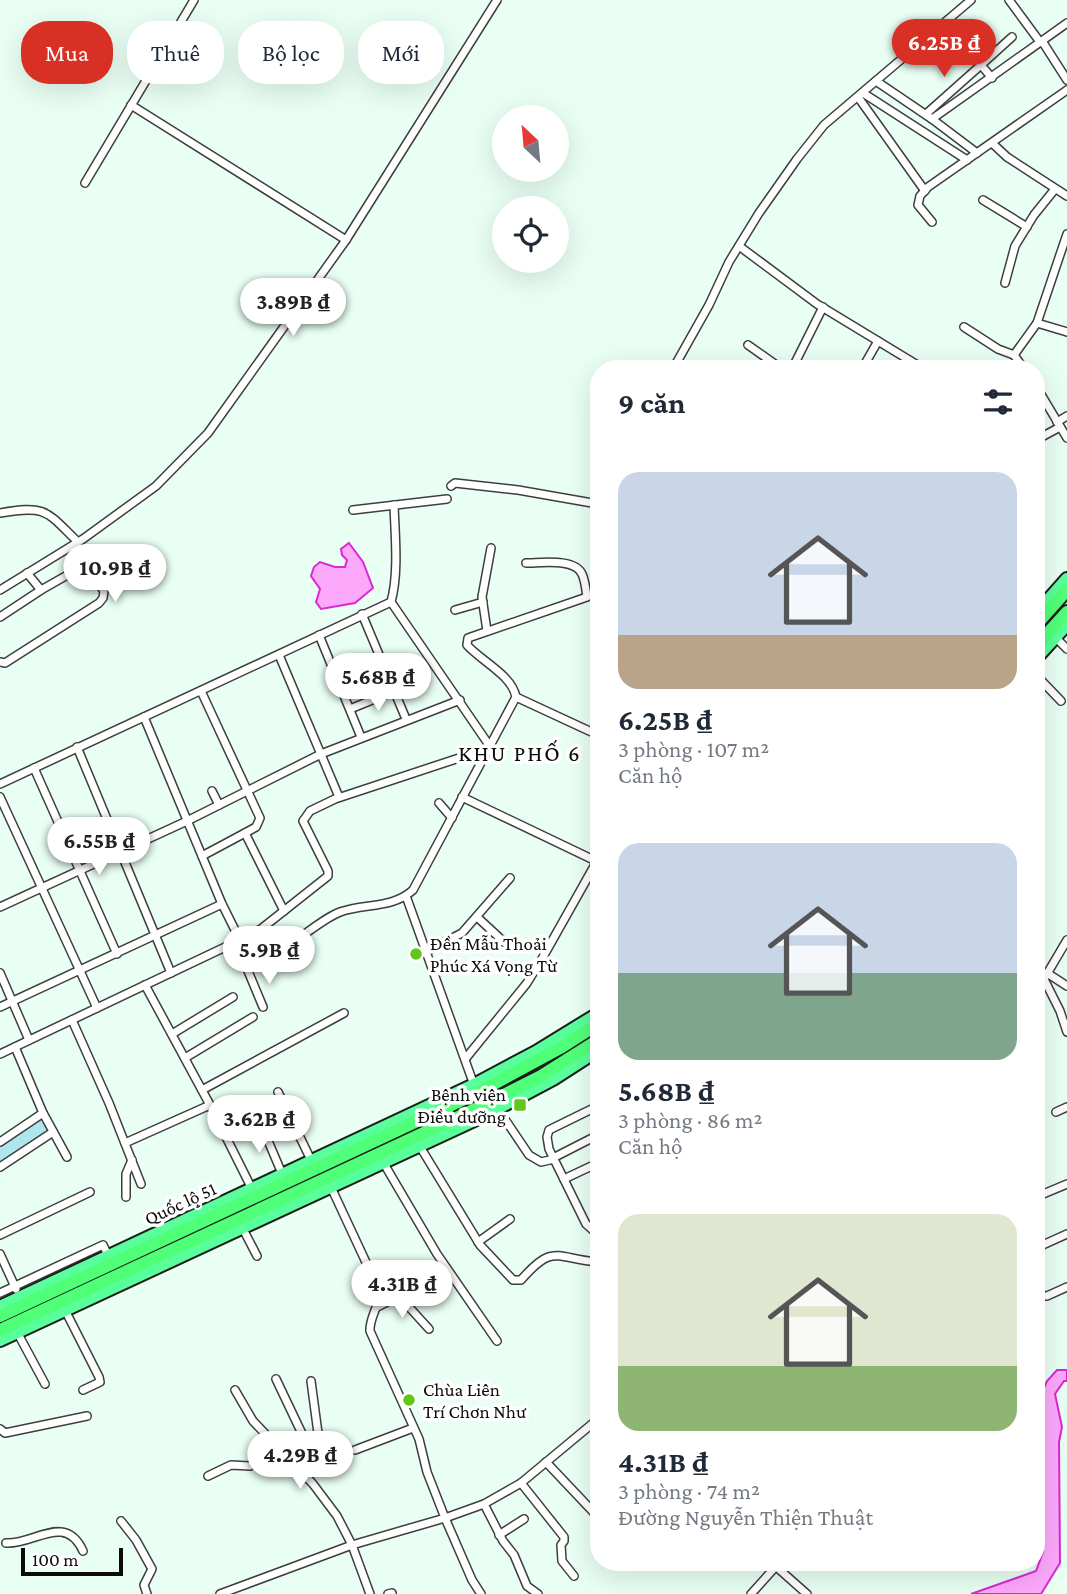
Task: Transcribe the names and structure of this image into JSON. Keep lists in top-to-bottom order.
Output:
{
  "streets": {
    "highway": ["Quốc lộ 51"]
  },
  "districts": ["KHU PHỐ 6"],
  "places": {
    "other": ["Đền Mẫu Thoải Phúc Xá Vọng Từ", "Chùa Liên Trí Chơn Như"],
    "transit": ["Bệnh viện Điều dưỡng"]
  },
  "scale_bar": "100 m",
  "north": "top left",
  "page": {
    "price": [
      "6.25B ₫",
      "3.89B ₫",
      "10.9B ₫",
      "5.68B ₫",
      "6.55B ₫",
      "5.9B ₫",
      "3.62B ₫",
      "4.31B ₫",
      "4.29B ₫"
    ],
    "chip": [
      "Mua",
      "Thuê",
      "Bộ lọc",
      "Mới"
    ],
    "heading": "9 căn",
    "list": [
      {
        "name": "6.25B ₫",
        "note": "3 phòng · 107 m² · Căn hộ"
      },
      {
        "name": "5.68B ₫",
        "note": "3 phòng · 86 m² · Căn hộ"
      },
      {
        "name": "4.31B ₫",
        "note": "3 phòng · 74 m² · Đường Nguyễn Thiện Thuật"
      }
    ],
    "scale": "100 m"
  }
}
